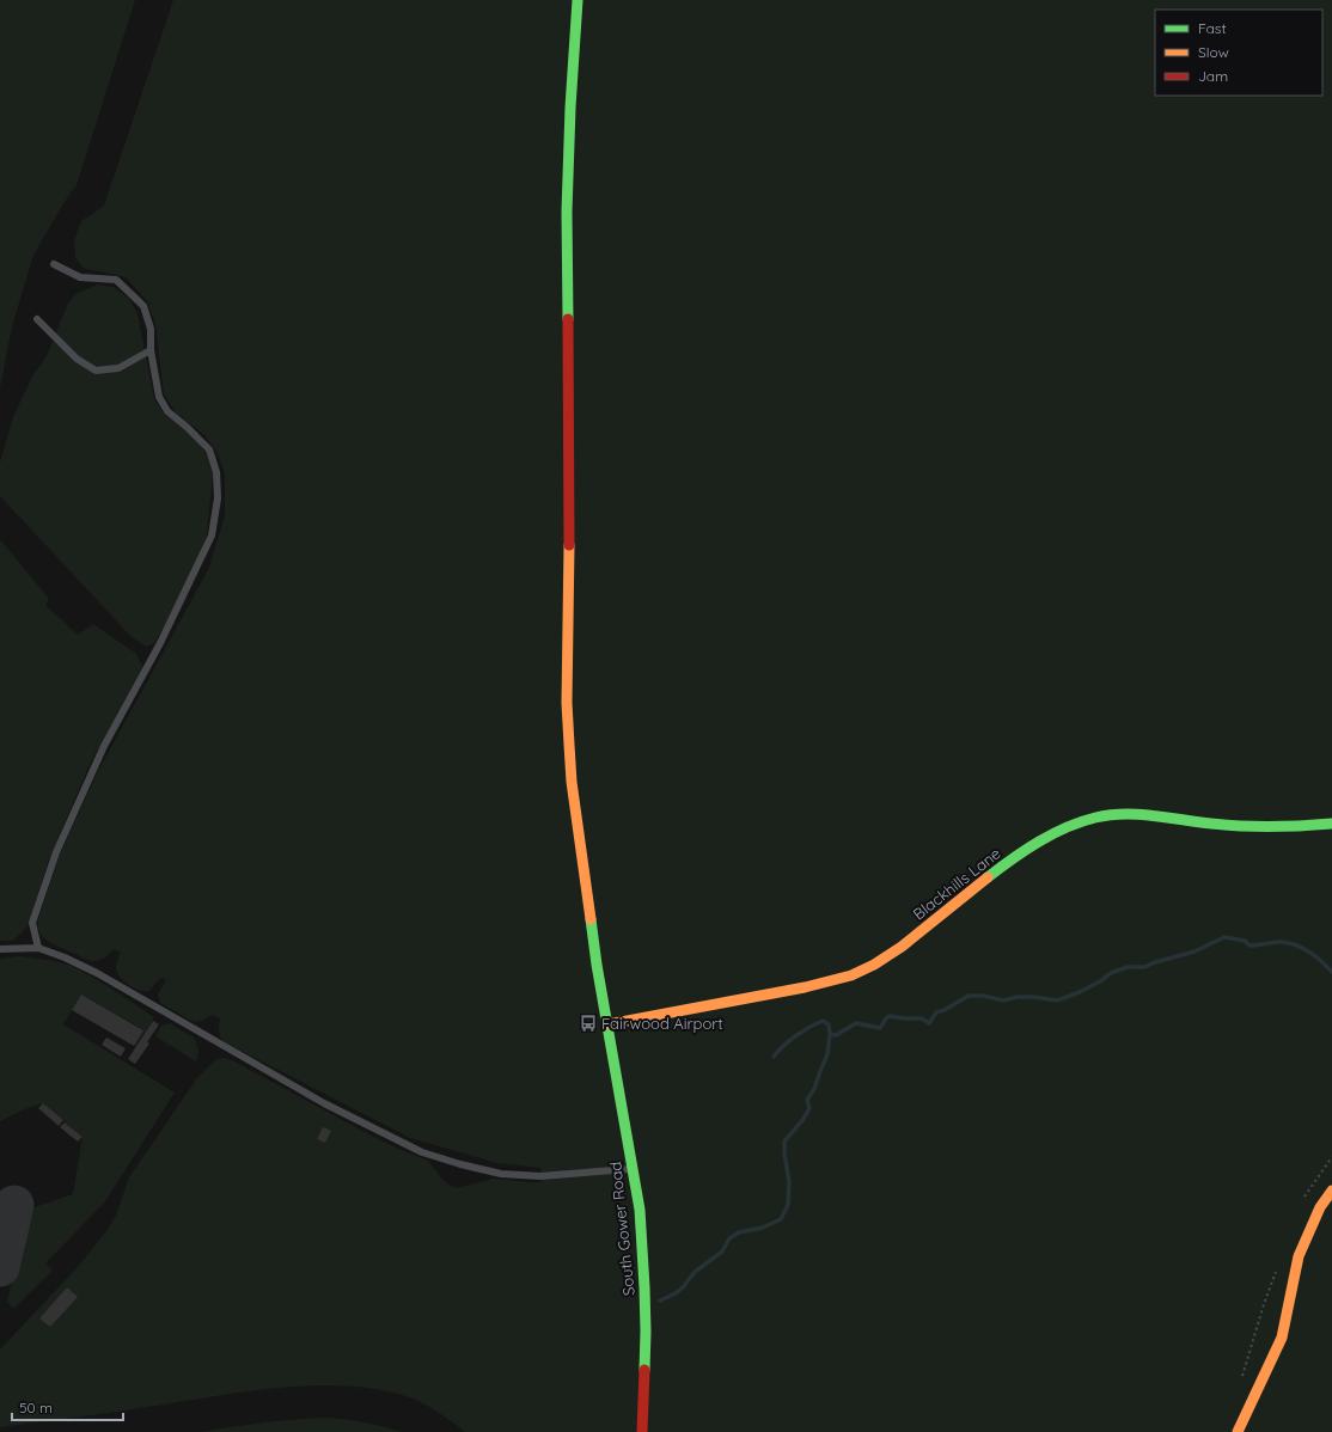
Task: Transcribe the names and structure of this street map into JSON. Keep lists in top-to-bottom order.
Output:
{
  "streets": {
    "main road": ["Blackhills Lane", "South Gower Road"]
  },
  "crossings": [
    ["Blackhills Lane", "South Gower Road"]
  ],
  "places": {
    "bus stop": ["Fairwood Airport"]
  },
  "legend": ["Fast", "Slow", "Jam"],
  "scale_bar": "50 m"
}
